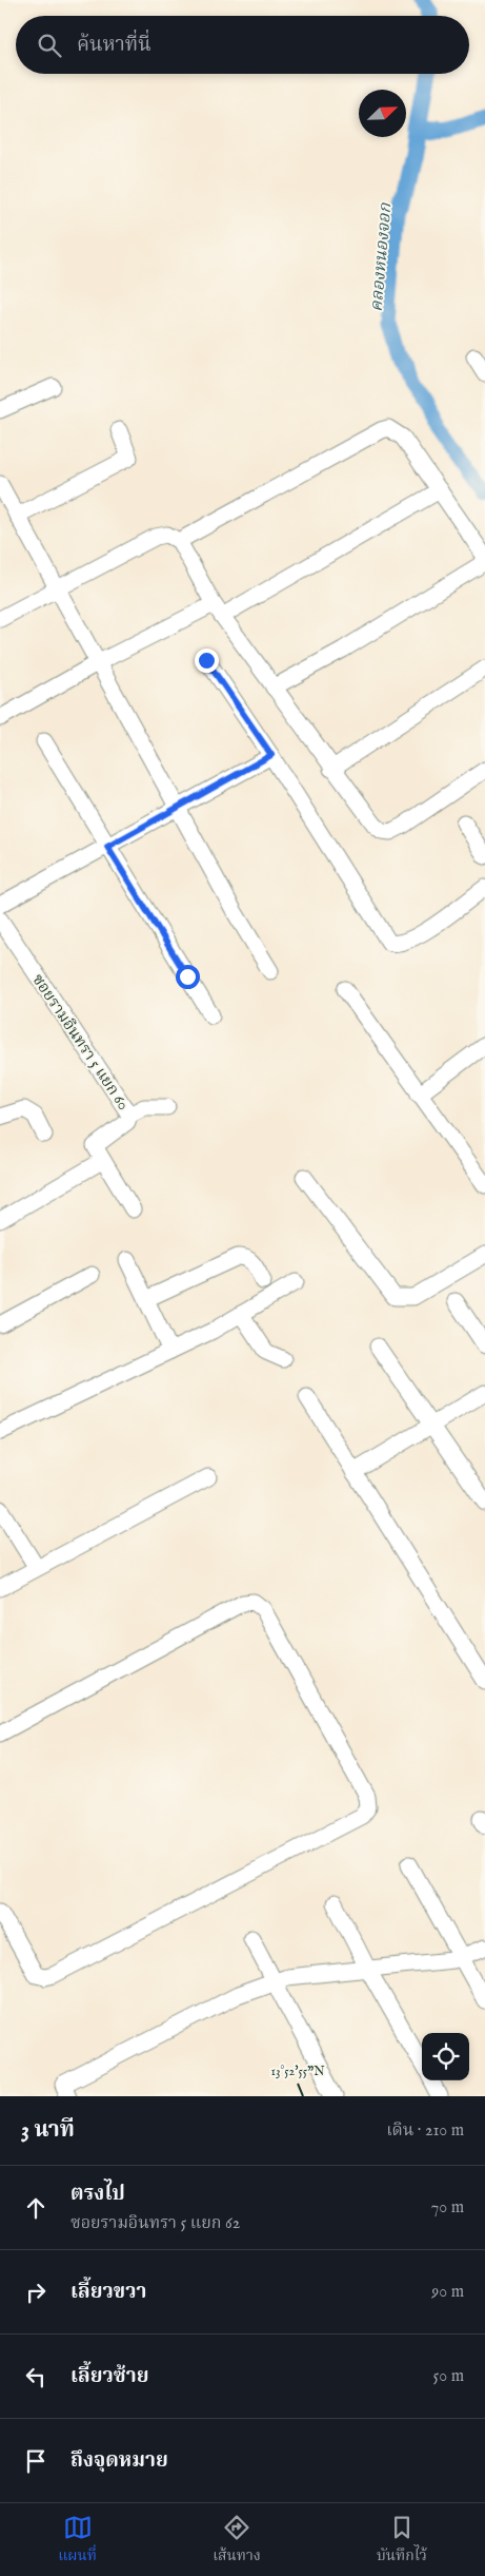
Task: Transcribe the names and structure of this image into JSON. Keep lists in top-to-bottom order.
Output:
{
  "streets": {
    "street": ["ซอยรามอินทรา 5 แยก 60"]
  },
  "water": ["คลองหนองจอก"],
  "north": "top right",
  "page": {
    "search": "ค้นหาที่นี่",
    "heading": ["3 นาที", "เดิน · 210 m"],
    "list": [
      ["ตรงไป", "ซอยรามอินทรา 5 แยก 62", "70 m"],
      ["เลี้ยวขวา", "90 m"],
      ["เลี้ยวซ้าย", "50 m"],
      "ถึงจุดหมาย"
    ],
    "nav": ["แผนที่", "เส้นทาง", "บันทึกไว้"]
  },
  "coordinates": ["13°52'55\"N"]
}
